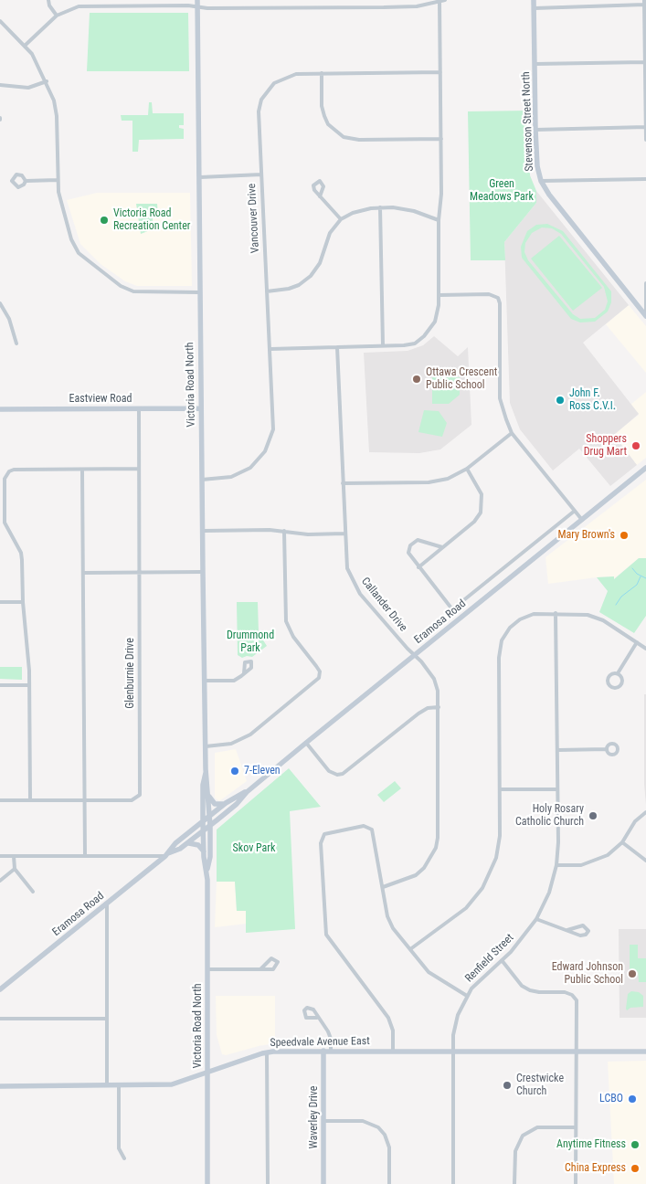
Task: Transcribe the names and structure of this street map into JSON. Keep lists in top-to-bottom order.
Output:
{
  "streets": {
    "main road": [
      "Stevenson Street North",
      "Victoria Road North",
      "Eastview Road",
      "Eramosa Road",
      "Speedvale Avenue East",
      "Waverley Drive"
    ],
    "street": [
      "Vancouver Drive",
      "Callander Drive",
      "Glenburnie Drive",
      "Renfield Street"
    ]
  },
  "crossings": [
    ["Vancouver Drive", "Victoria Road North"],
    ["Victoria Road North", "Eastview Road"],
    ["Victoria Road North", "Eramosa Road"],
    ["Victoria Road North", "Speedvale Avenue East"],
    ["Eastview Road", "Glenburnie Drive"],
    ["Callander Drive", "Eramosa Road"],
    ["Renfield Street", "Speedvale Avenue East"],
    ["Speedvale Avenue East", "Waverley Drive"]
  ],
  "parks": ["Green Meadows Park", "Drummond Park", "Skov Park"],
  "places": [
    "Victoria Road Recreation Center",
    "Ottawa Crescent Public School",
    "John F. Ross C.V.I.",
    "Shoppers Drug Mart",
    "Mary Brown's",
    "7-Eleven",
    "Holy Rosary Catholic Church",
    "Edward Johnson Public School",
    "Crestwicke Church",
    "LCBO",
    "Anytime Fitness",
    "China Express"
  ]
}
